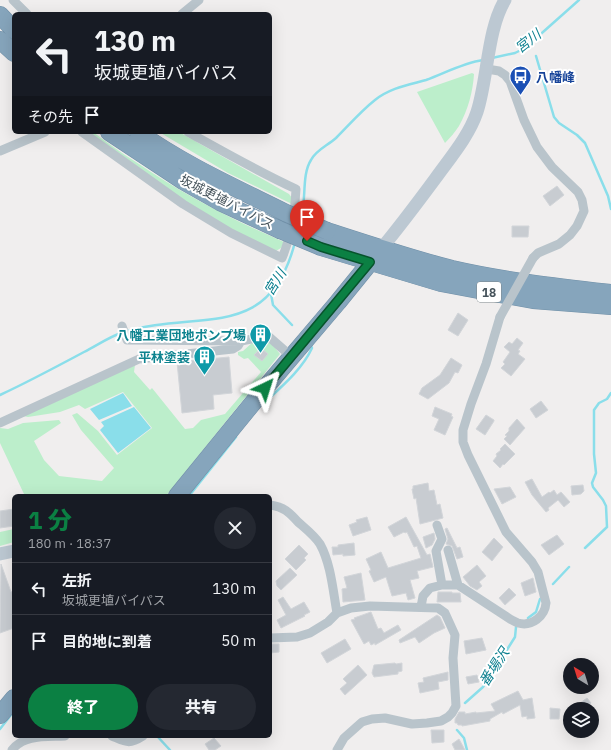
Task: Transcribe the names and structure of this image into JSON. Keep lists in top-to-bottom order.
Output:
{
  "streets": {
    "highway": ["坂城更埴バイパス", "18"]
  },
  "water": ["宮川", "番場沢"],
  "places": {
    "bus stop": ["八幡峰"],
    "building": ["八幡工業団地ポンプ場", "平林塗装"]
  },
  "north": "top left",
  "page": {
    "turn": ["130 m", "坂城更埴バイパス"],
    "then": "その先",
    "heading": ["1 分", "180 m · 18:37"],
    "list": [
      {
        "name": "左折",
        "note": "坂城更埴バイパス",
        "value": "130 m"
      },
      {
        "name": "目的地に到着",
        "value": "50 m"
      }
    ],
    "buttons": ["終了", "共有"]
  }
}
